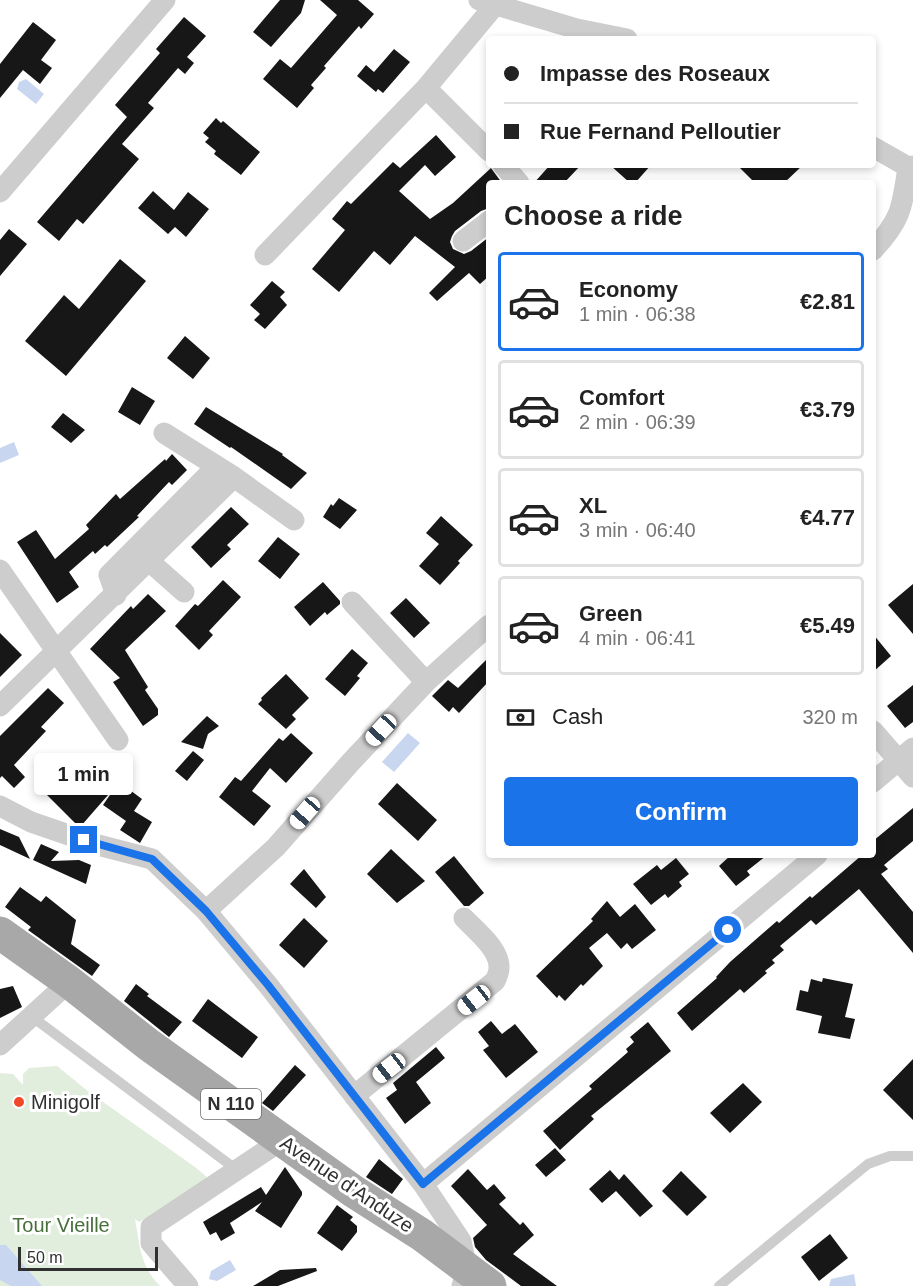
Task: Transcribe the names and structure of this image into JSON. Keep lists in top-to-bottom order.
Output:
{
  "streets": {
    "main road": ["N 110", "Avenue d'Anduze"]
  },
  "parks": ["Tour Vieille"],
  "places": ["Minigolf"],
  "scale_bar": "50 m",
  "page": {
    "banner": ["Impasse des Roseaux", "Rue Fernand Pelloutier"],
    "heading": "Choose a ride",
    "list": [
      {
        "name": "Economy",
        "note": "1 min · 06:38",
        "value": "€2.81"
      },
      {
        "name": "Comfort",
        "note": "2 min · 06:39",
        "value": "€3.79"
      },
      {
        "name": "XL",
        "note": "3 min · 06:40",
        "value": "€4.77"
      },
      {
        "name": "Green",
        "note": "4 min · 06:41",
        "value": "€5.49"
      }
    ],
    "pay": ["Cash", "320 m"],
    "bubble": "1 min",
    "buttons": "Confirm",
    "scale": "50 m"
  }
}
